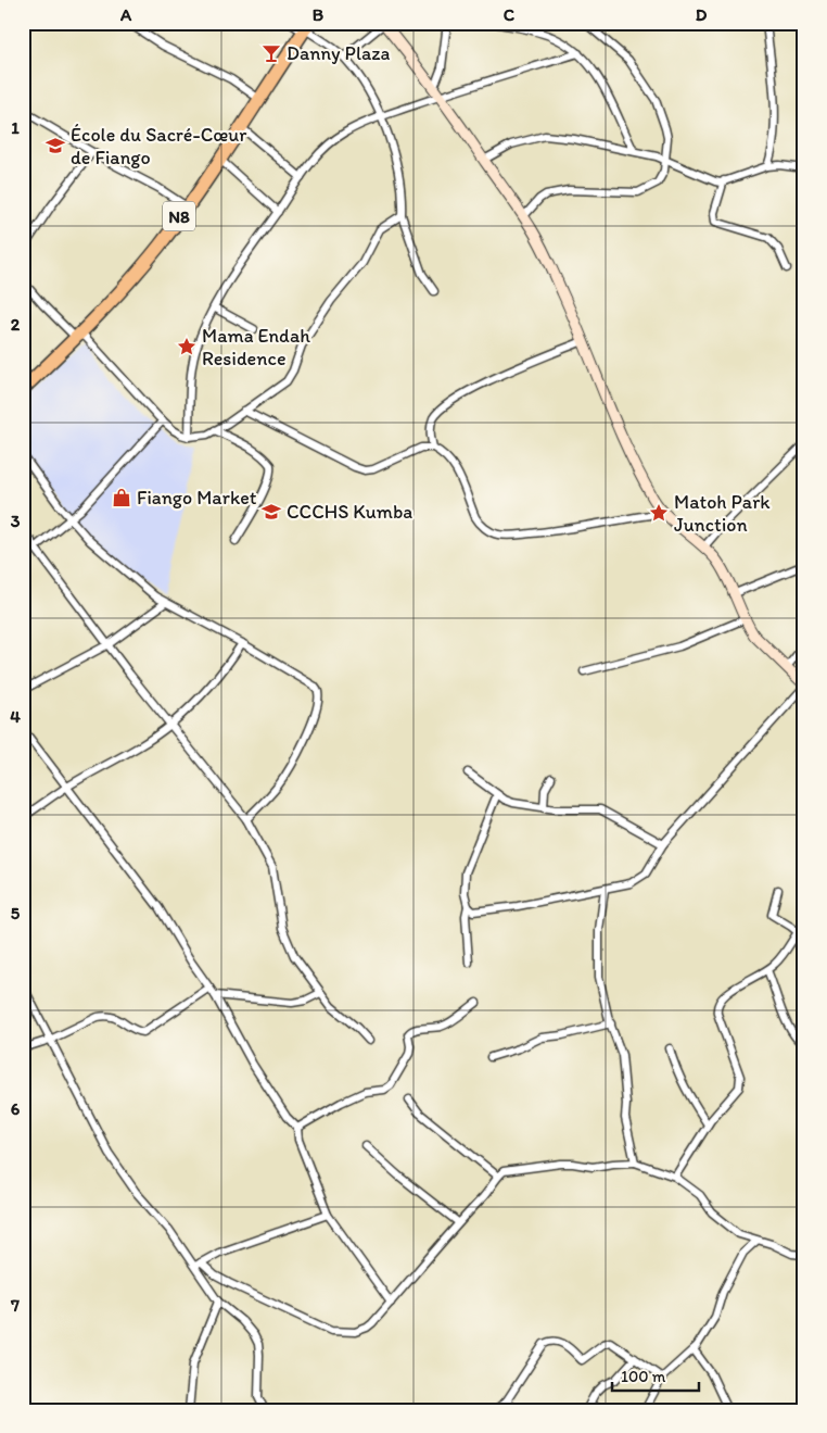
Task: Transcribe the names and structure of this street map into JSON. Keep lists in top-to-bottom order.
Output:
{
  "streets": {
    "highway": ["N8"]
  },
  "places": {
    "bar": ["Danny Plaza"],
    "school or university": ["École du Sacré-Cœur de Fiango", "CCCHS Kumba"],
    "place": ["Mama Endah Residence", "Matoh Park Junction"],
    "shop": ["Fiango Market"]
  },
  "scale_bar": "100 m",
  "grid": {
    "columns": [
      "A",
      "B",
      "C",
      "D"
    ],
    "rows": [
      "1",
      "2",
      "3",
      "4",
      "5",
      "6",
      "7"
    ]
  }
}
